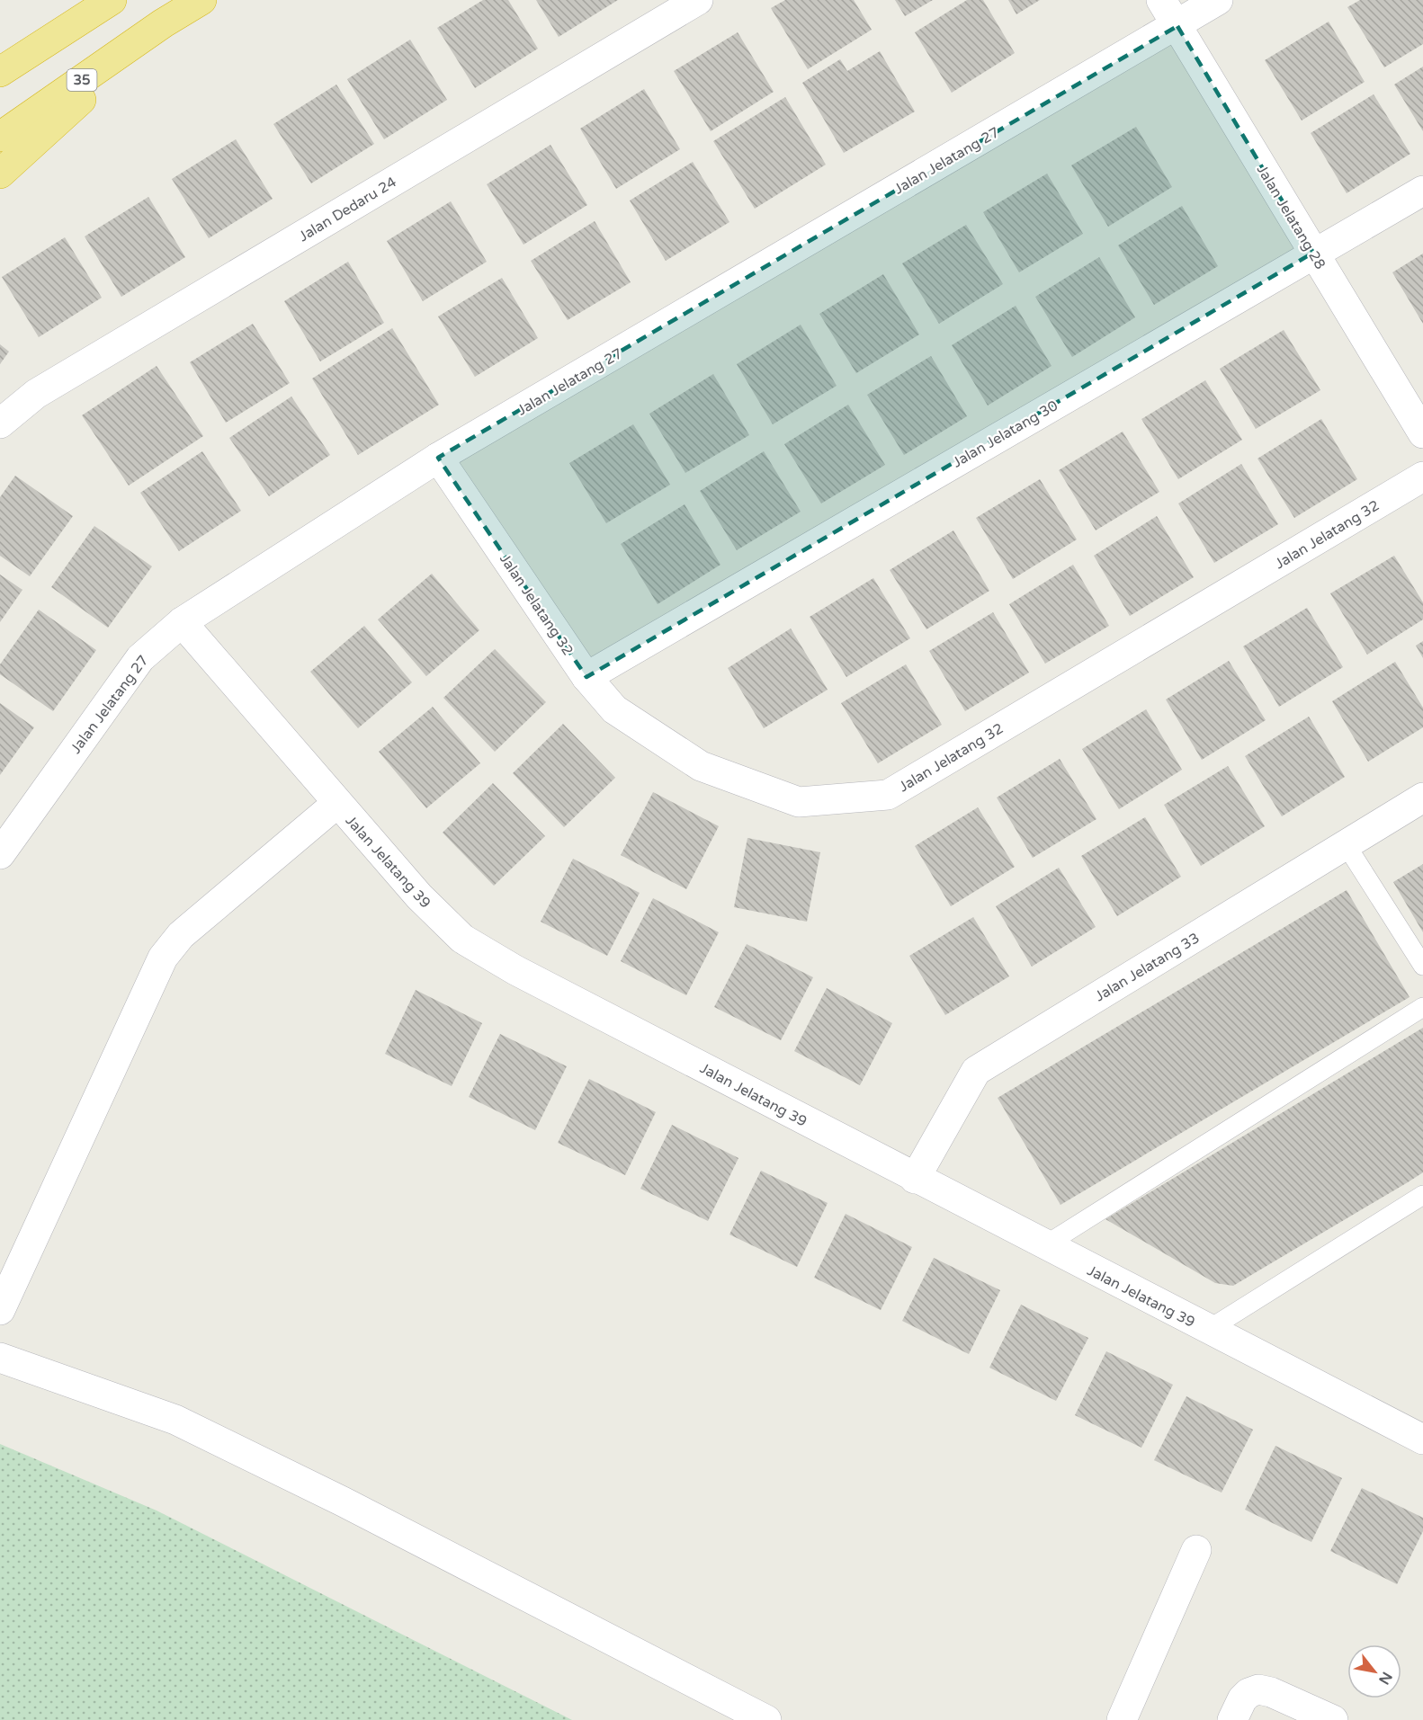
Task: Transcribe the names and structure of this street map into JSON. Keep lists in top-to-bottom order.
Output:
{
  "streets": {
    "highway": ["35"],
    "street": [
      "Jalan Jelatang 27",
      "Jalan Dedaru 24",
      "Jalan Jelatang 28",
      "Jalan Jelatang 30",
      "Jalan Jelatang 32",
      "Jalan Jelatang 39",
      "Jalan Jelatang 33"
    ]
  },
  "crossings": [
    ["Jalan Jelatang 27", "Jalan Jelatang 28"],
    ["Jalan Jelatang 27", "Jalan Jelatang 32"],
    ["Jalan Jelatang 27", "Jalan Jelatang 39"],
    ["Jalan Jelatang 28", "Jalan Jelatang 30"],
    ["Jalan Jelatang 30", "Jalan Jelatang 32"],
    ["Jalan Jelatang 39", "Jalan Jelatang 33"]
  ],
  "north": "bottom right"
}
